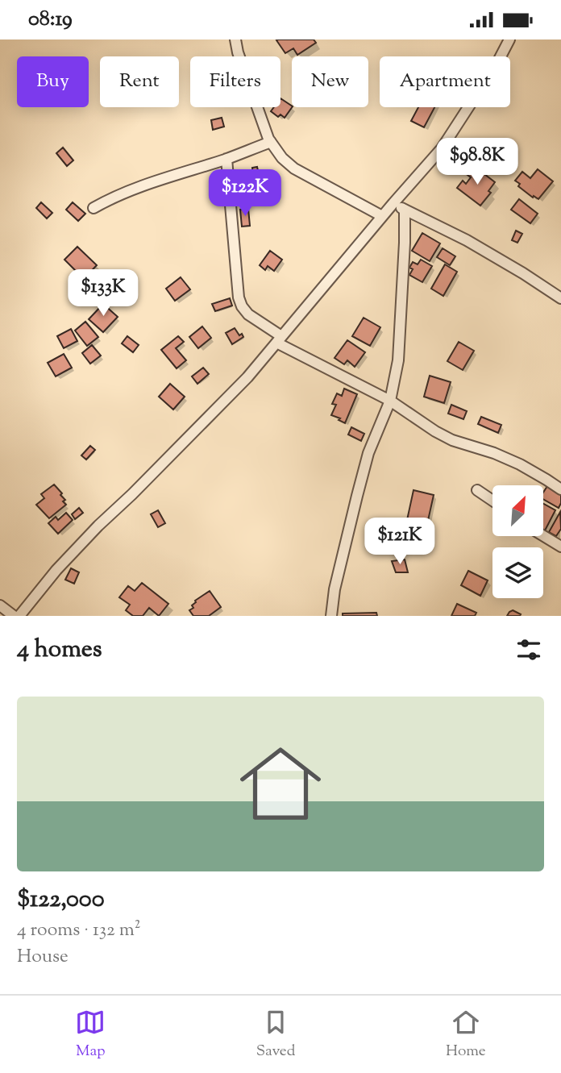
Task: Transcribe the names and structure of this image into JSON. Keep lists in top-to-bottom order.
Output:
{
  "north": "top right",
  "page": {
    "status": "08:19",
    "chip": [
      "Buy",
      "Rent",
      "Filters",
      "New",
      "Apartment"
    ],
    "price": [
      "$98.8K",
      "$122K",
      "$133K",
      "$121K"
    ],
    "heading": "4 homes",
    "list": [
      {
        "name": "$122,000",
        "note": "4 rooms · 132 m² · House"
      }
    ],
    "tabs": ["Map", "Saved", "Home"]
  }
}
